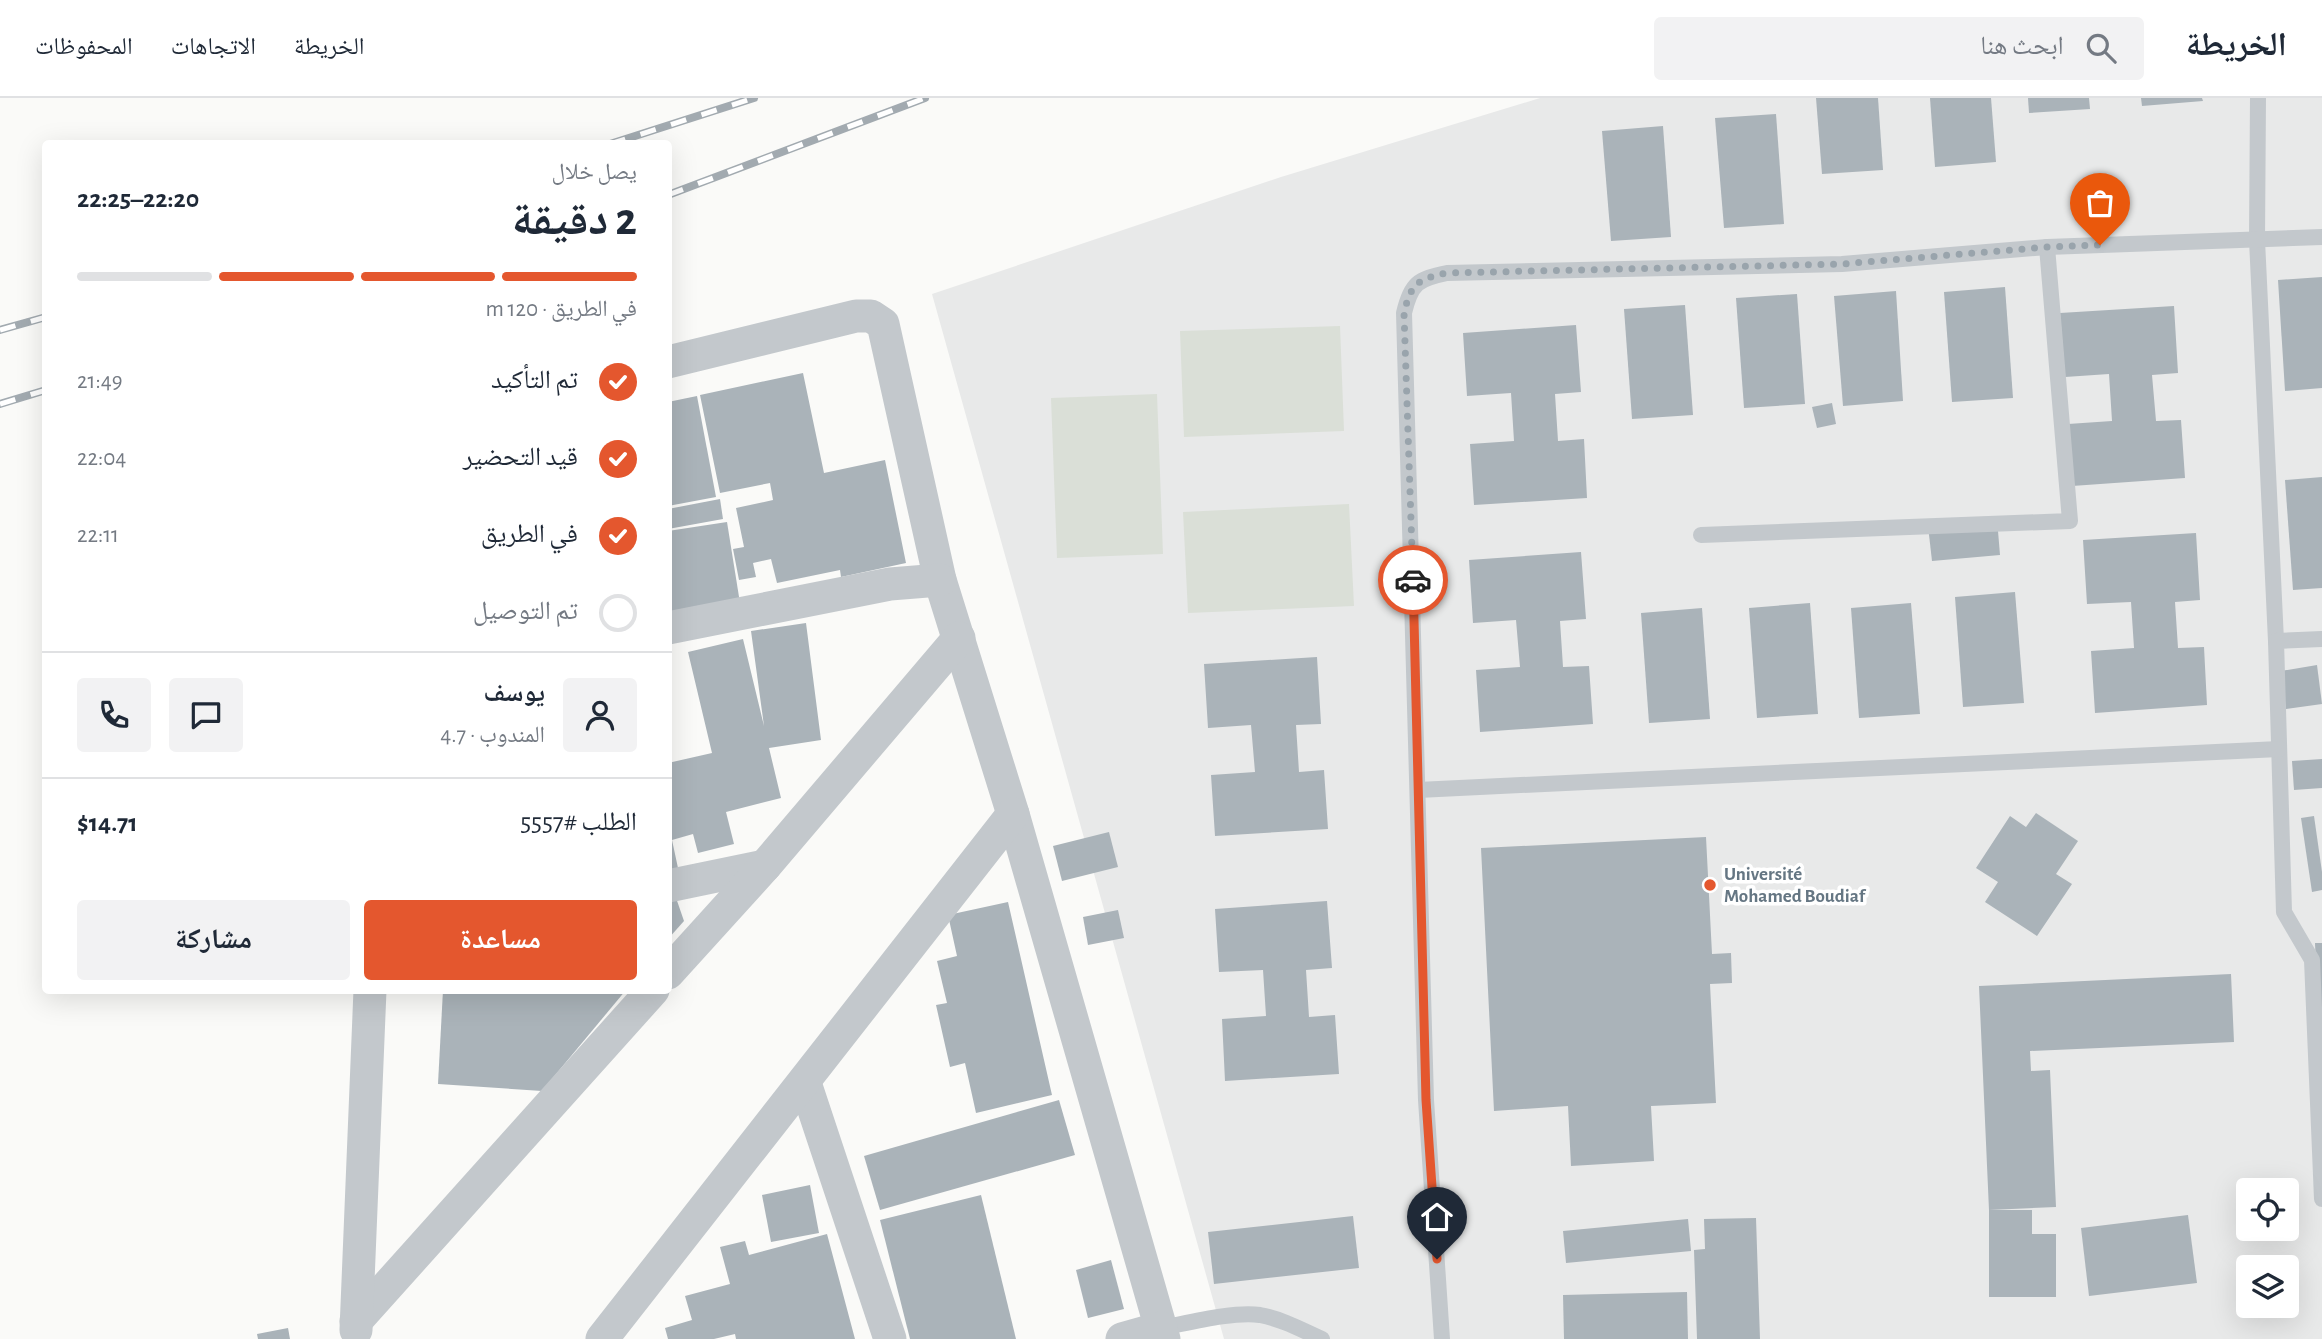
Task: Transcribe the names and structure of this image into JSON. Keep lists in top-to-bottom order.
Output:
{
  "places": ["Université Mohamed Boudiaf"],
  "page": {
    "header": "الخريطة",
    "search": "ابحث هنا",
    "nav": ["الخريطة", "الاتجاهات", "المحفوظات"],
    "heading": ["2 دقيقة", "يصل خلال", "22:20–22:25"],
    "panel": [
      "يوسف",
      "المندوب · 4.7",
      "الطلب #5557",
      "$14.71"
    ],
    "bar": "في الطريق · 120 m",
    "list": [
      ["تم التأكيد", "21:49"],
      ["قيد التحضير", "22:04"],
      ["في الطريق", "22:11"],
      "تم التوصيل"
    ],
    "buttons": ["مساعدة", "مشاركة"]
  }
}
